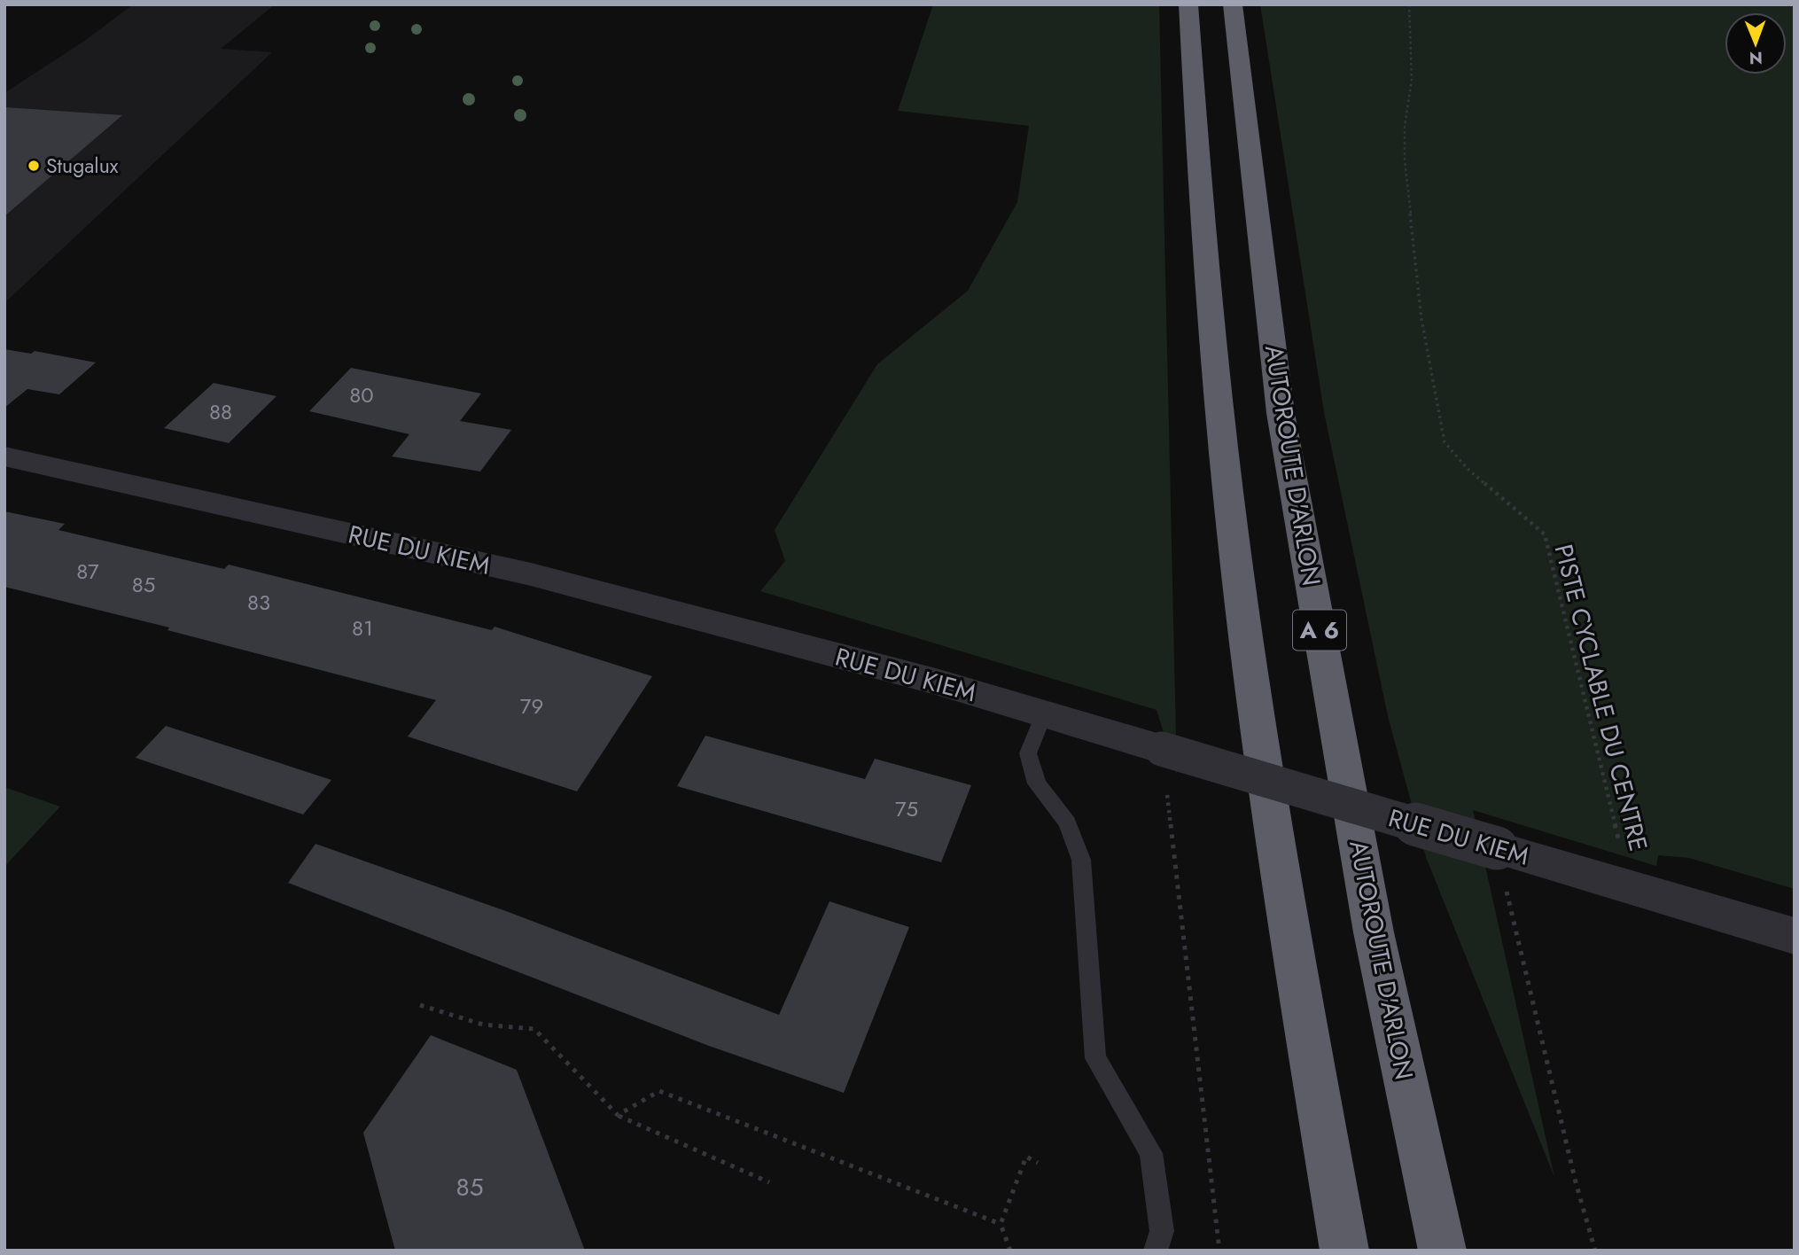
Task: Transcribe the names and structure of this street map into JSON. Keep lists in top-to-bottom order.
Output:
{
  "streets": {
    "highway": ["AUTOROUTE D'ARLON", "A 6"],
    "street": ["RUE DU KIEM"],
    "path": ["PISTE CYCLABLE DU CENTRE"]
  },
  "crossings": [
    ["RUE DU KIEM", "PISTE CYCLABLE DU CENTRE"]
  ],
  "places": ["Stugalux"],
  "house_numbers": [
    "80",
    "88",
    "87",
    "85",
    "83",
    "81",
    "79",
    "75",
    "85"
  ],
  "north": "bottom"
}
